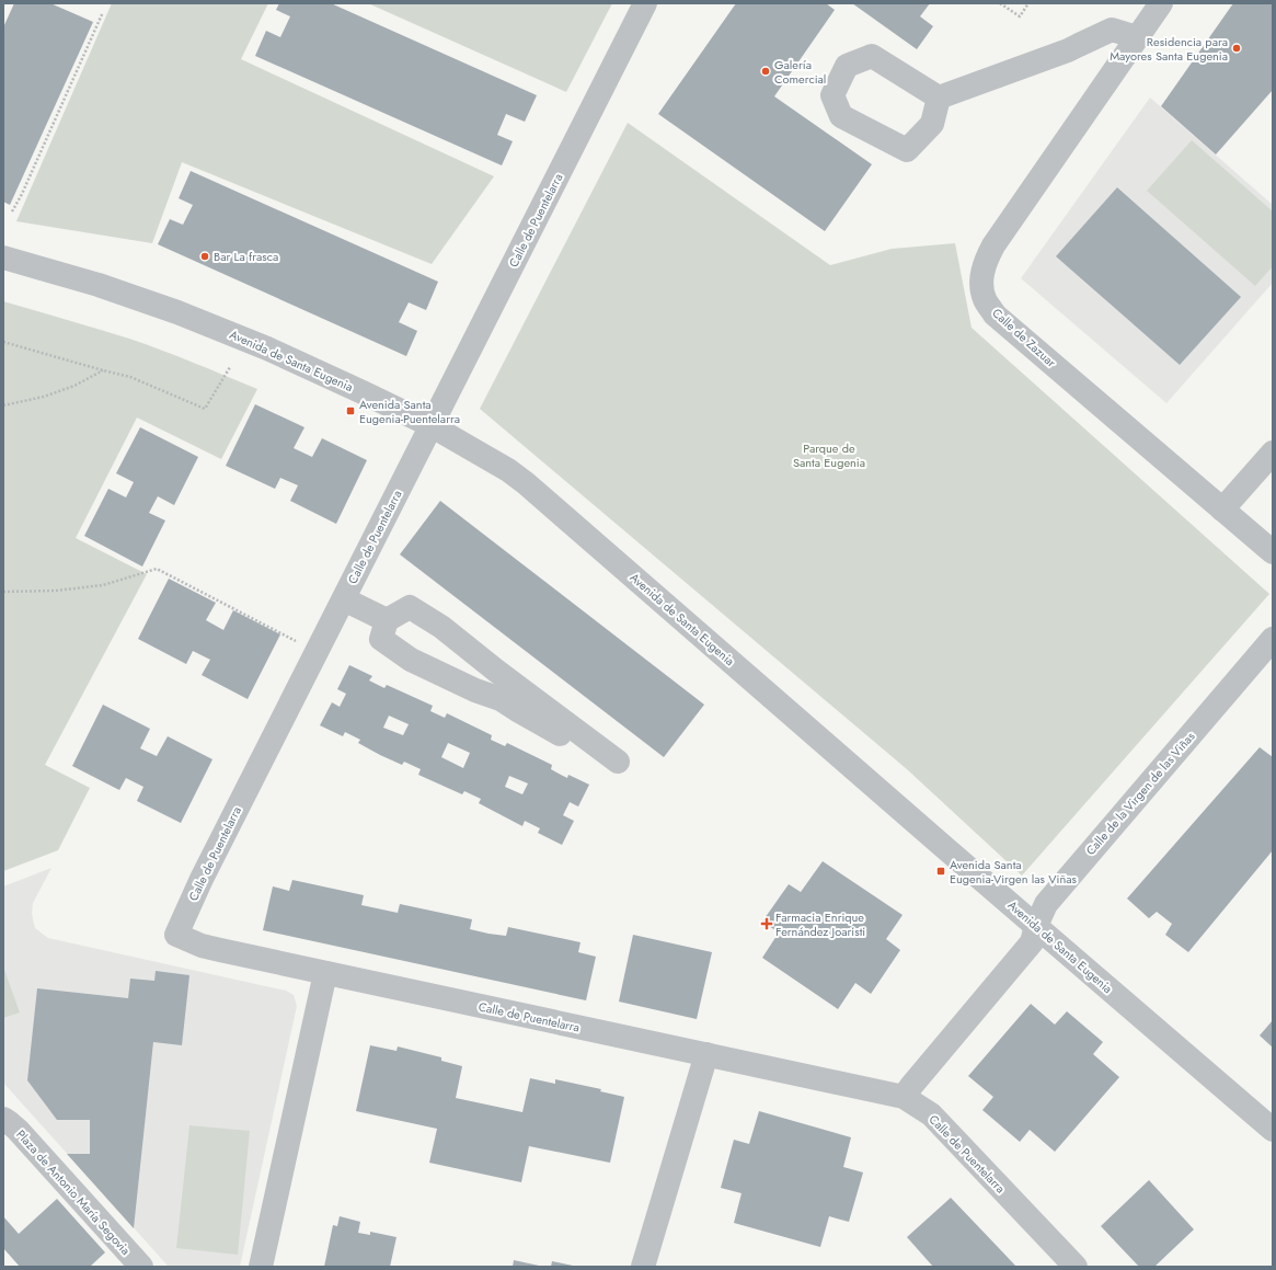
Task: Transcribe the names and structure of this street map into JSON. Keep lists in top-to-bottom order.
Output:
{
  "streets": {
    "street": [
      "Calle de Puentelarra",
      "Calle de Zazuar",
      "Avenida de Santa Eugenia",
      "Calle de la Virgen de las Viñas",
      "Plaza de Antonio María Segovia"
    ]
  },
  "crossings": [
    ["Calle de Puentelarra", "Avenida de Santa Eugenia"],
    ["Calle de Puentelarra", "Calle de la Virgen de las Viñas"],
    ["Avenida de Santa Eugenia", "Calle de la Virgen de las Viñas"]
  ],
  "parks": ["Parque de Santa Eugenia"],
  "places": {
    "other": ["Residencia para Mayores Santa Eugenia", "Galería Comercial", "Bar La frasca"],
    "transit": ["Avenida Santa Eugenia-Puentelarra", "Avenida Santa Eugenia-Virgen las Viñas"],
    "health": ["Farmacia Enrique Fernández Joaristi"]
  }
}
